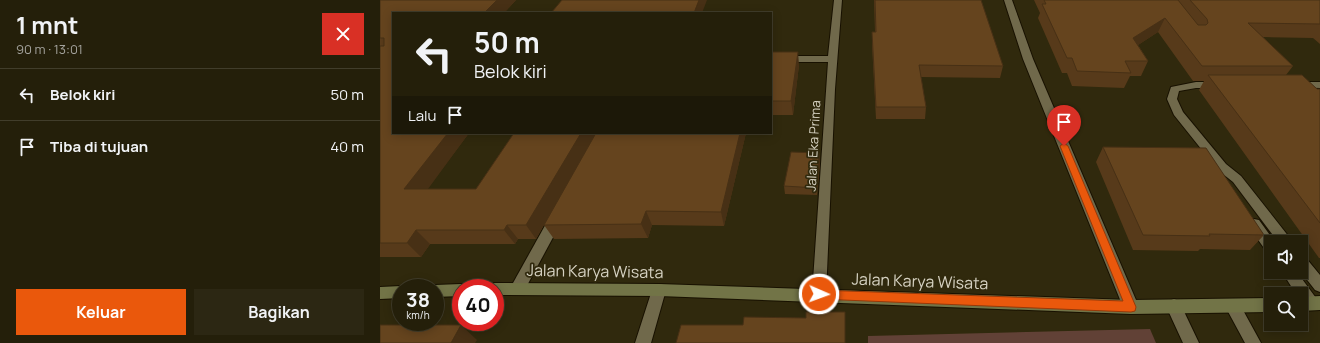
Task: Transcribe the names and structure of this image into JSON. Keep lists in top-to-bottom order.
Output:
{
  "streets": {
    "street": ["Jalan Eka Prima", "Jalan Karya Wisata"]
  },
  "crossings": [
    ["Jalan Eka Prima", "Jalan Karya Wisata"]
  ],
  "page": {
    "heading": ["1 mnt", "90 m · 13:01"],
    "turn": ["50 m", "Belok kiri"],
    "list": [
      {
        "name": "Belok kiri",
        "value": "50 m"
      },
      {
        "name": "Tiba di tujuan",
        "value": "40 m"
      }
    ],
    "then": "Lalu",
    "speed": "38 km/h",
    "limit": "40",
    "buttons": ["Keluar", "Bagikan"]
  }
}
